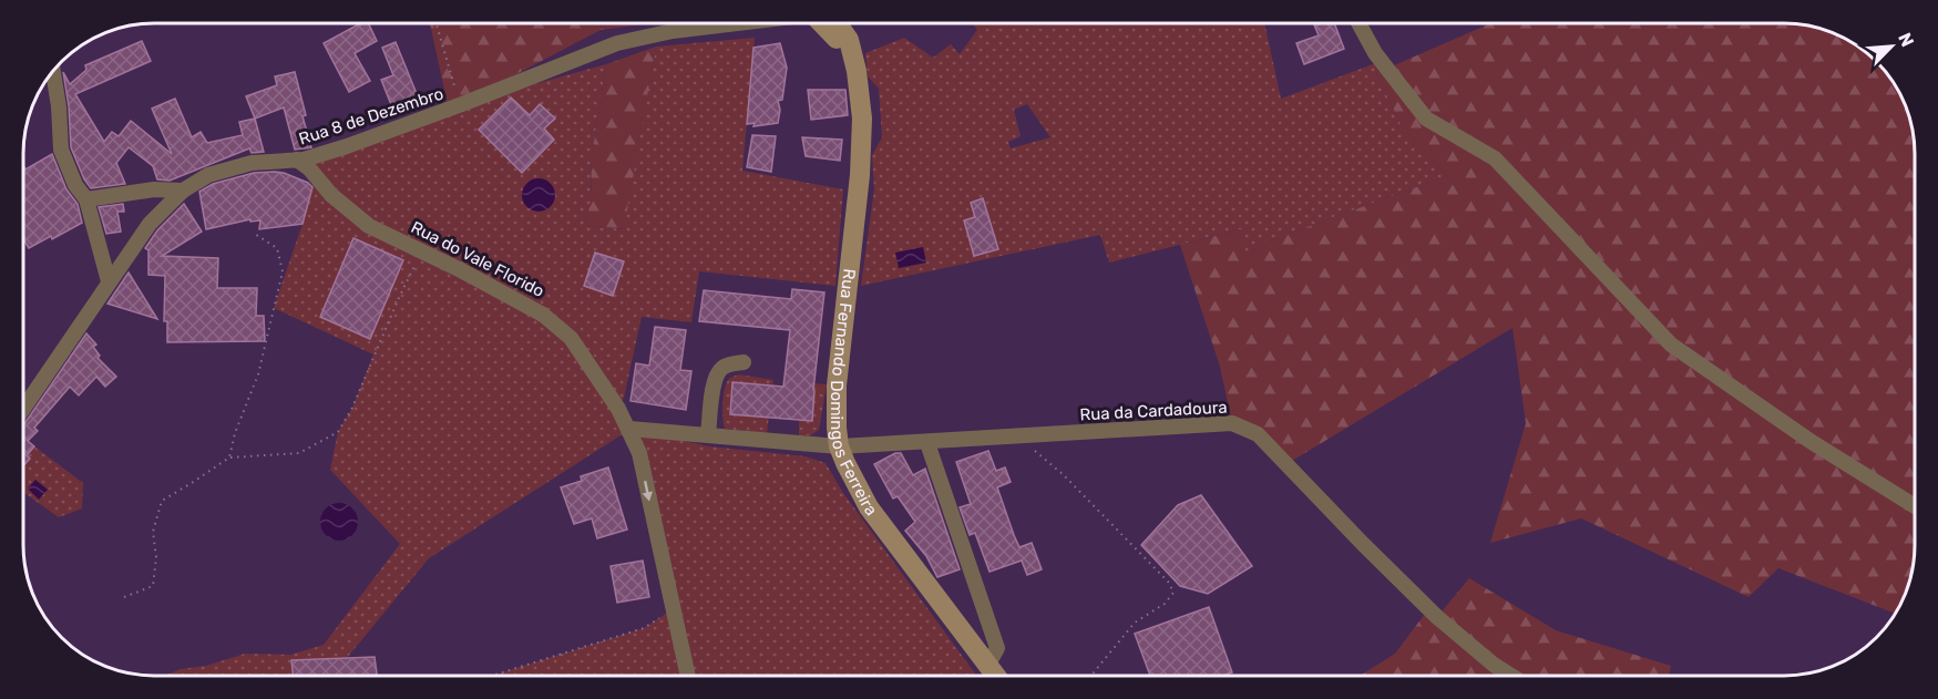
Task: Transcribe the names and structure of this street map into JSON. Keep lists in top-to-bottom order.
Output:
{
  "streets": {
    "street": [
      "Rua 8 de Dezembro",
      "Rua do Vale Florido",
      "Rua Fernando Domingos Ferreira",
      "Rua da Cardadoura"
    ]
  },
  "crossings": [
    ["Rua 8 de Dezembro", "Rua do Vale Florido"],
    ["Rua do Vale Florido", "Rua da Cardadoura"],
    ["Rua Fernando Domingos Ferreira", "Rua da Cardadoura"]
  ],
  "north": "top right"
}
